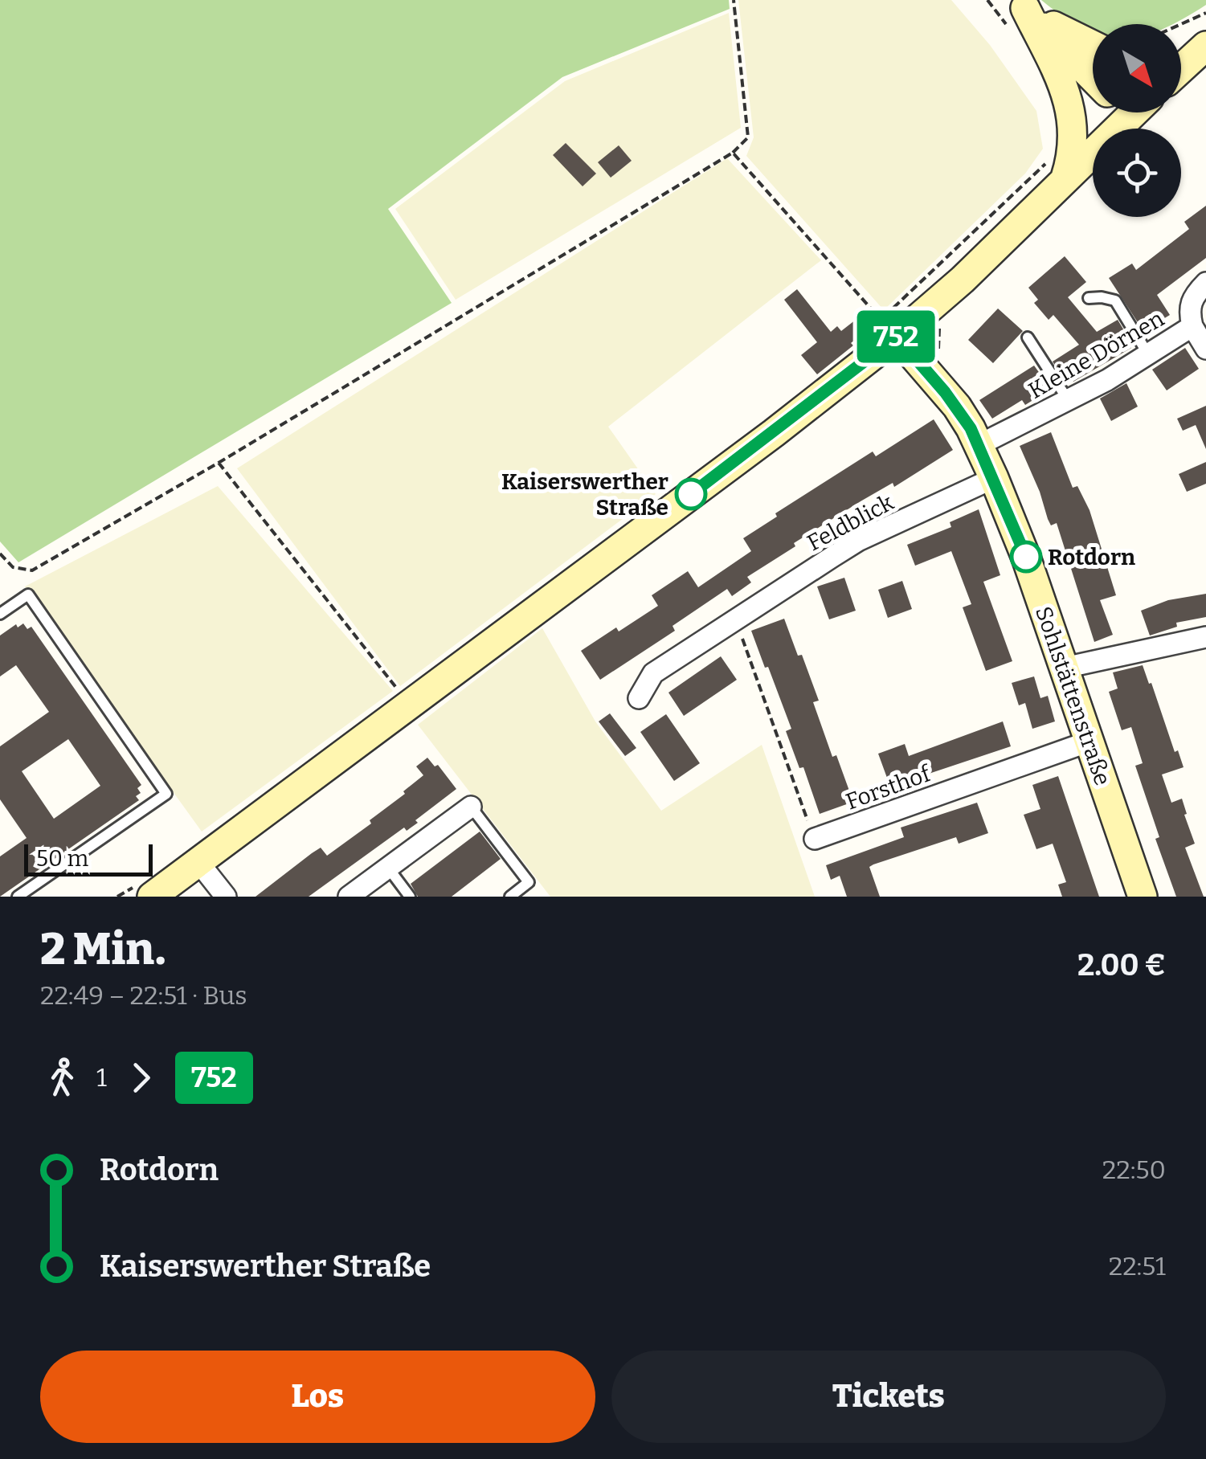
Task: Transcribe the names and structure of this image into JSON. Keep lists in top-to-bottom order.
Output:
{
  "streets": {
    "main road": ["Sohlstättenstraße"],
    "street": ["Kleine Dörnen", "Feldblick", "Forsthof"]
  },
  "crossings": [
    ["Kleine Dörnen", "Sohlstättenstraße"],
    ["Feldblick", "Sohlstättenstraße"],
    ["Sohlstättenstraße", "Forsthof"]
  ],
  "places": ["Kaiserswerther Straße", "Rotdorn"],
  "lines": ["bus line 752"],
  "scale_bar": "50 m",
  "north": "bottom right",
  "page": {
    "on_map": "752",
    "scale": "50 m",
    "heading": ["2 Min.", "22:49 – 22:51 · Bus", "2.00 €"],
    "legs": ["1", "752"],
    "list": [
      {
        "name": "Rotdorn",
        "value": "22:50"
      },
      {
        "name": "Kaiserswerther Straße",
        "value": "22:51"
      }
    ],
    "buttons": ["Los", "Tickets"]
  }
}
